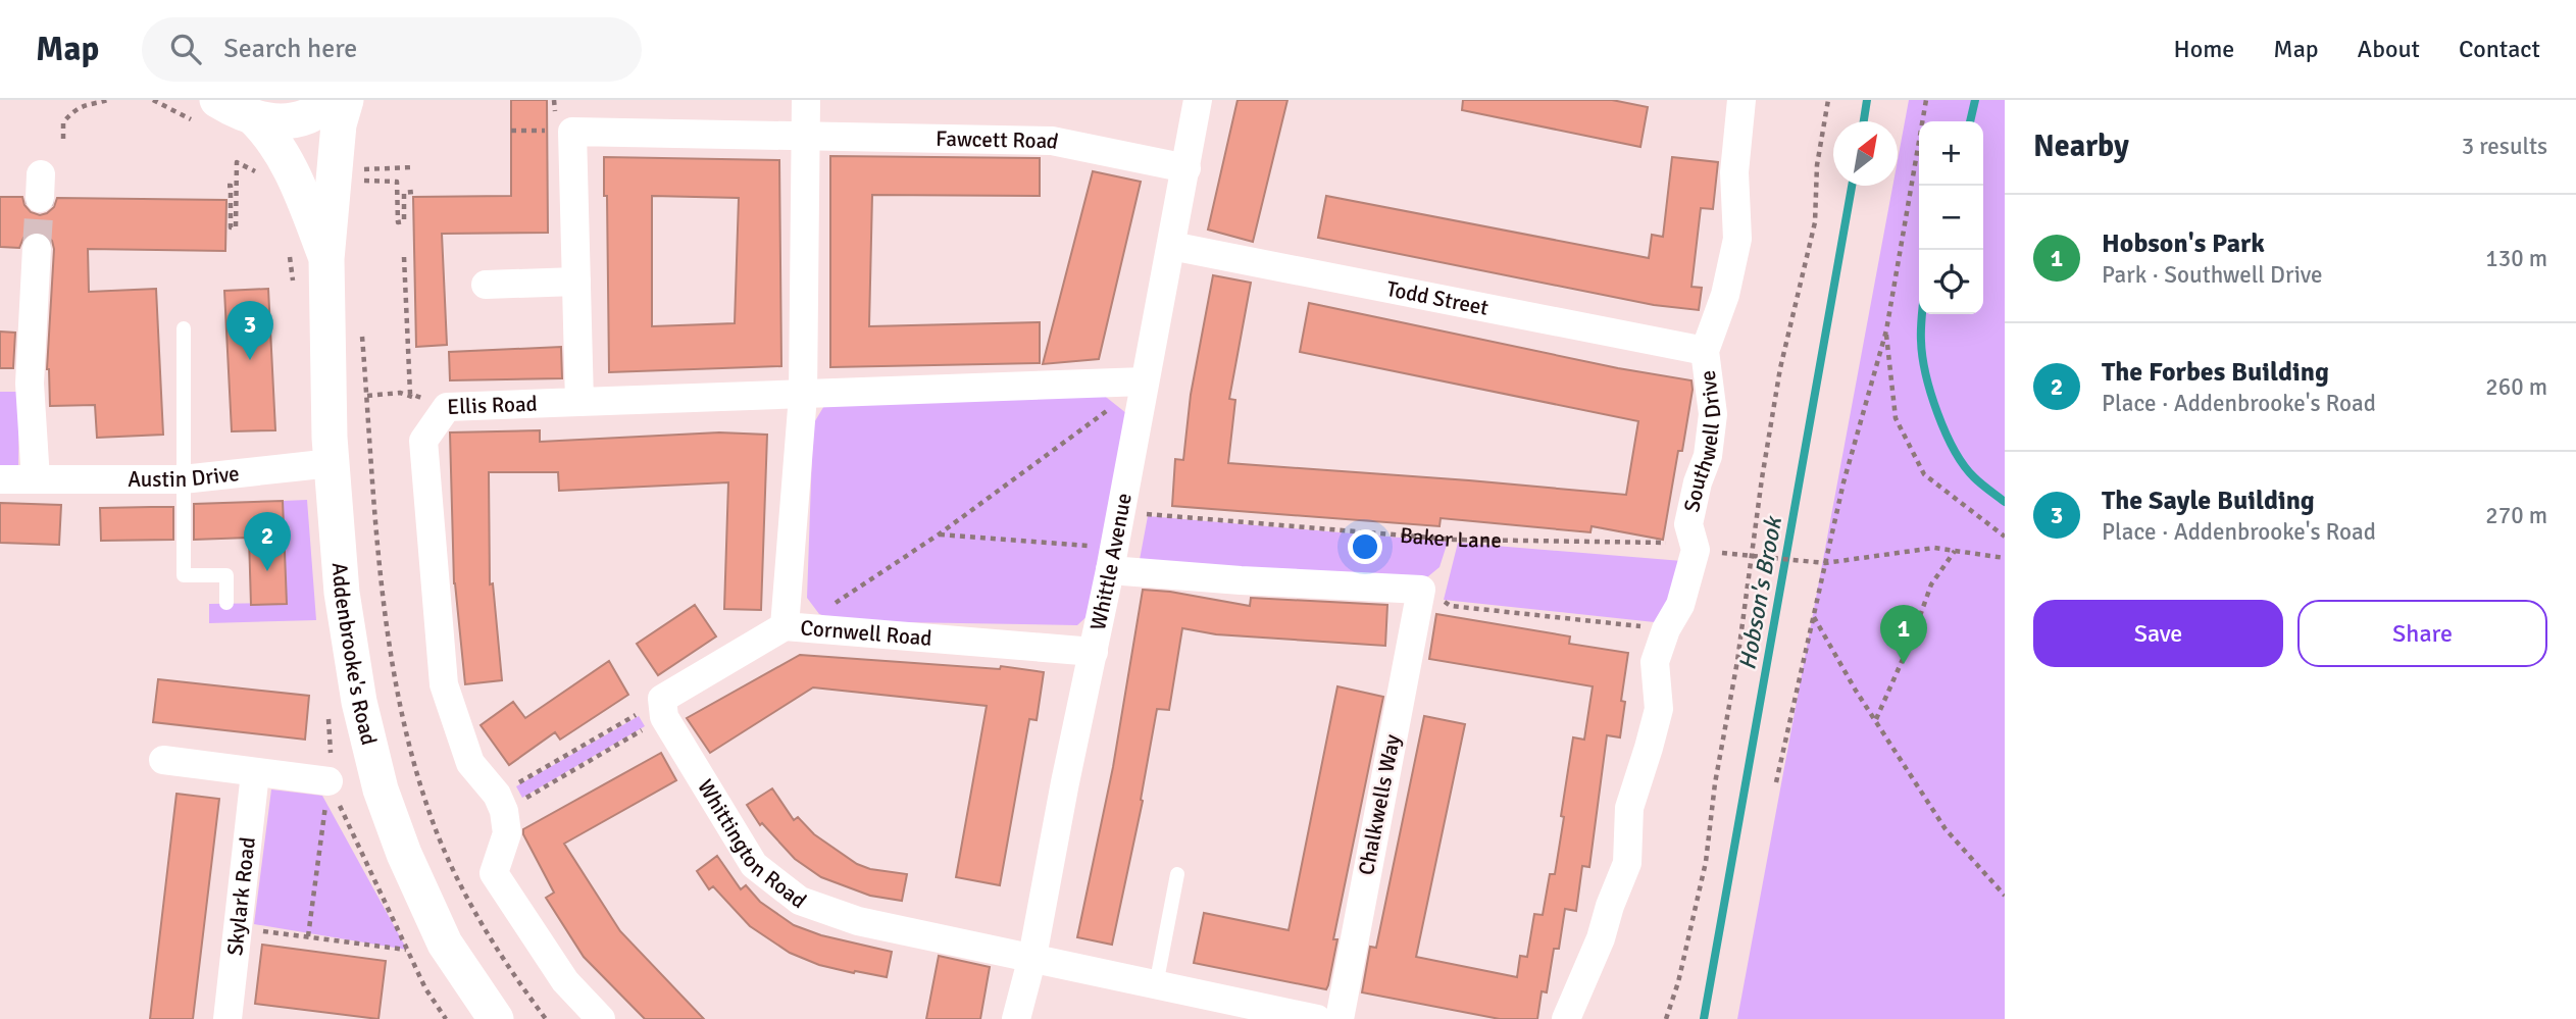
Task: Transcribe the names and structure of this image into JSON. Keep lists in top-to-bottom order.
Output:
{
  "streets": {
    "street": [
      "Fawcett Road",
      "Todd Street",
      "Ellis Road",
      "Southwell Drive",
      "Austin Drive",
      "Whittle Avenue",
      "Cornwell Road",
      "Addenbrooke's Road",
      "Chalkwells Way",
      "Whittington Road",
      "Skylark Road"
    ],
    "path": ["Baker Lane"]
  },
  "crossings": [
    ["Fawcett Road", "Whittle Avenue"],
    ["Fawcett Road", "Cornwell Road"],
    ["Todd Street", "Southwell Drive"],
    ["Todd Street", "Whittle Avenue"],
    ["Southwell Drive", "Baker Lane"],
    ["Austin Drive", "Addenbrooke's Road"],
    ["Baker Lane", "Whittle Avenue"],
    ["Whittle Avenue", "Cornwell Road"],
    ["Whittle Avenue", "Whittington Road"]
  ],
  "water": ["Hobson's Brook"],
  "north": "top right",
  "page": {
    "header": "Map",
    "search": "Search here",
    "nav": [
      "Home",
      "Map",
      "About",
      "Contact"
    ],
    "heading": ["Nearby", "3 results"],
    "map_buttons": ["+", "−"],
    "list": [
      {
        "mark": "1",
        "name": "Hobson's Park",
        "note": "Park · Southwell Drive",
        "value": "130 m"
      },
      {
        "mark": "2",
        "name": "The Forbes Building",
        "note": "Place · Addenbrooke's Road",
        "value": "260 m"
      },
      {
        "mark": "3",
        "name": "The Sayle Building",
        "note": "Place · Addenbrooke's Road",
        "value": "270 m"
      }
    ],
    "pins": ["3", "2", "1"],
    "buttons": ["Save", "Share"]
  }
}
